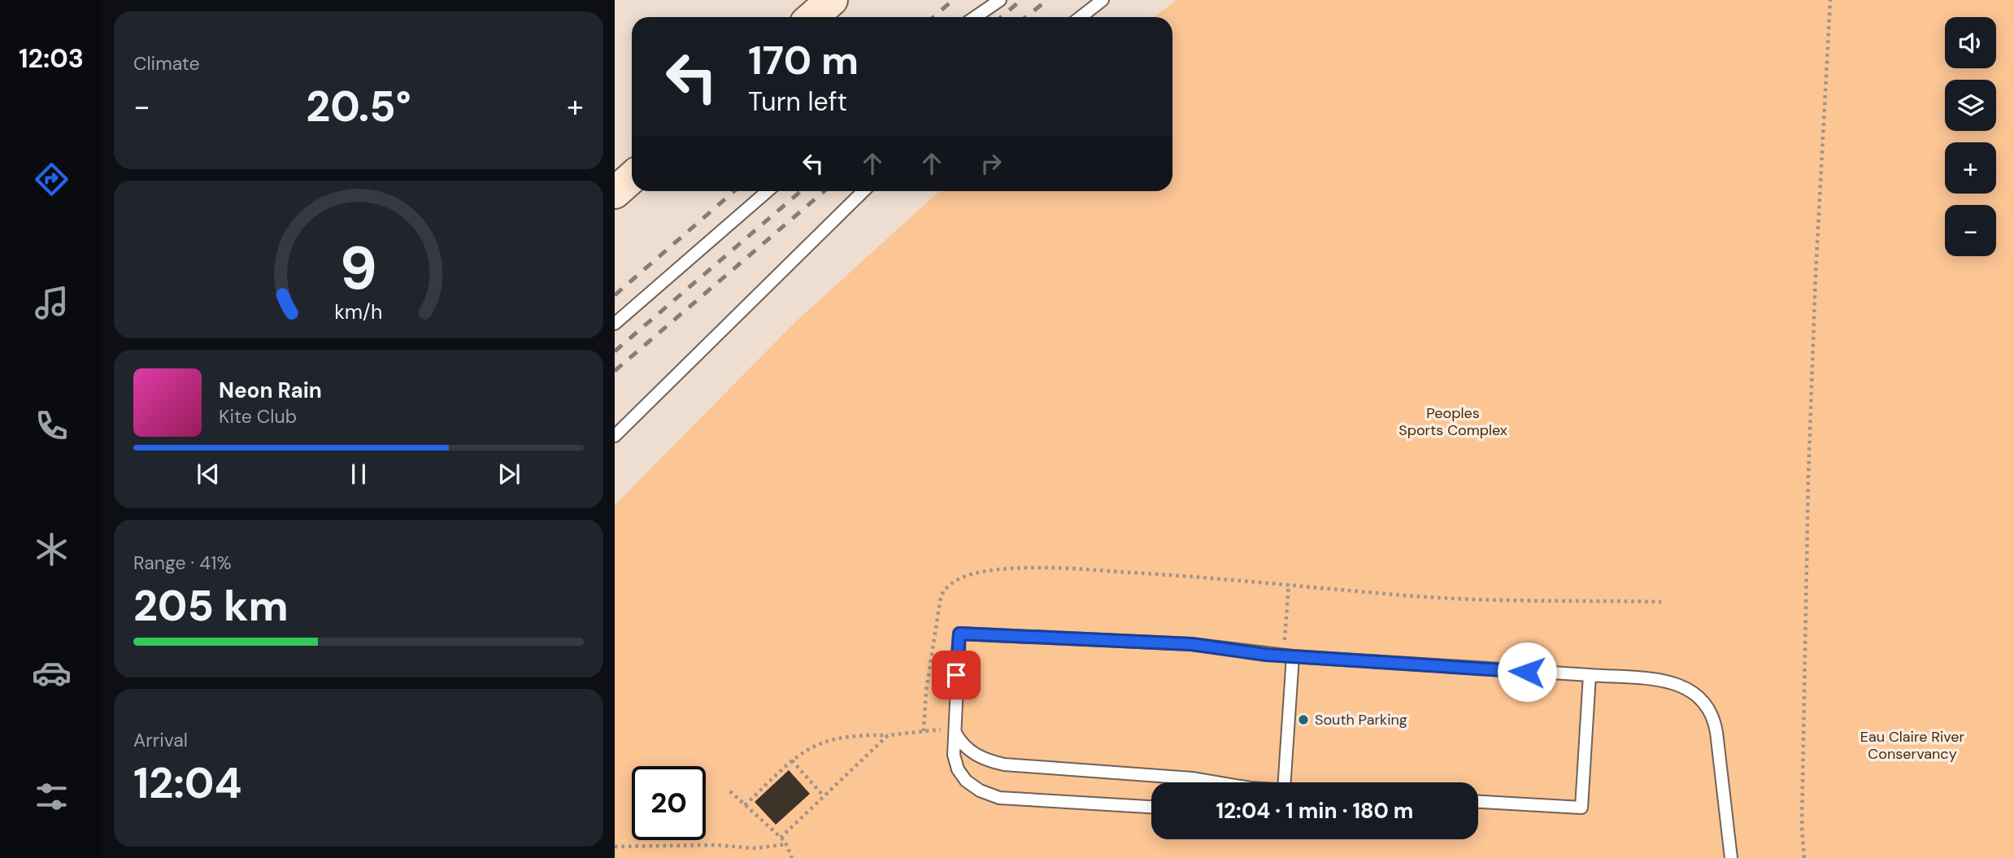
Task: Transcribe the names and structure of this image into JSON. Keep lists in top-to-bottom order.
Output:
{
  "parks": ["Peoples Sports Complex", "Eau Claire River Conservancy"],
  "places": ["South Parking"],
  "page": {
    "tabs": "12:03",
    "tile": [
      "Climate",
      ["Range · 41%", "205 km"],
      ["Arrival", "12:04"]
    ],
    "map_buttons": ["+", "−"],
    "turn": ["170 m", "Turn left"],
    "heat": ["−", "20.5°", "+"],
    "song": ["Neon Rain", "Kite Club"],
    "limit": "20",
    "trip": "12:04 · 1 min · 180 m",
    "gauge": ["9", "km/h"]
  }
}
